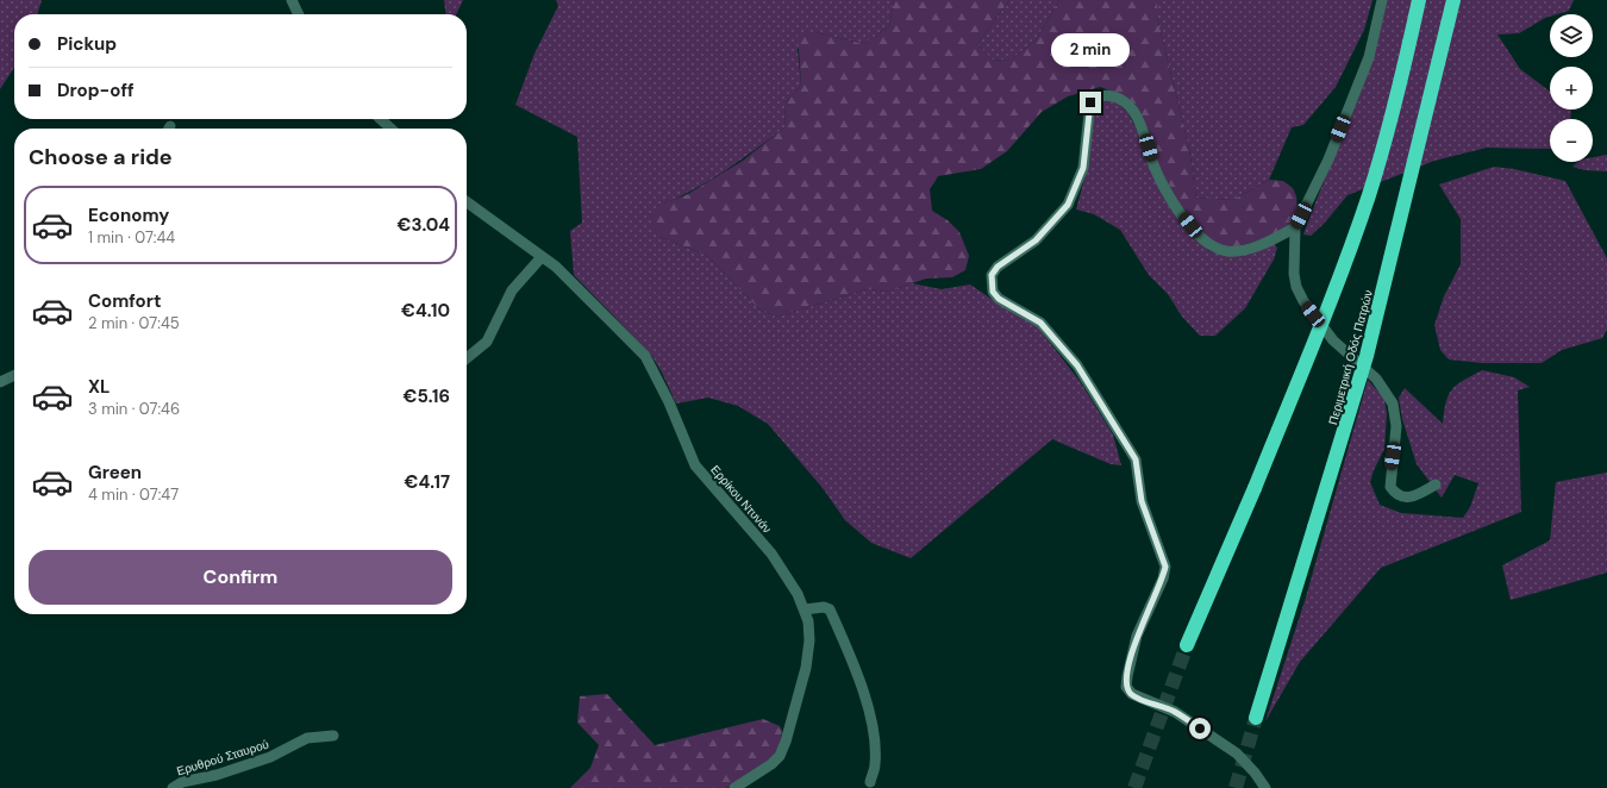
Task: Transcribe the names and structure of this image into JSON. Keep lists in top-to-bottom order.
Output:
{
  "streets": {
    "highway": ["Περιμετρική Οδός Πατρών"],
    "street": ["Ερρίκου Ντυνάν", "Ερυθρού Σταυρού"]
  },
  "page": {
    "map_buttons": ["+", "−"],
    "banner": ["Pickup", "Drop-off"],
    "bubble": "2 min",
    "heading": "Choose a ride",
    "list": [
      {
        "name": "Economy",
        "note": "1 min · 07:44",
        "value": "€3.04"
      },
      {
        "name": "Comfort",
        "note": "2 min · 07:45",
        "value": "€4.10"
      },
      {
        "name": "XL",
        "note": "3 min · 07:46",
        "value": "€5.16"
      },
      {
        "name": "Green",
        "note": "4 min · 07:47",
        "value": "€4.17"
      }
    ],
    "buttons": "Confirm"
  }
}
